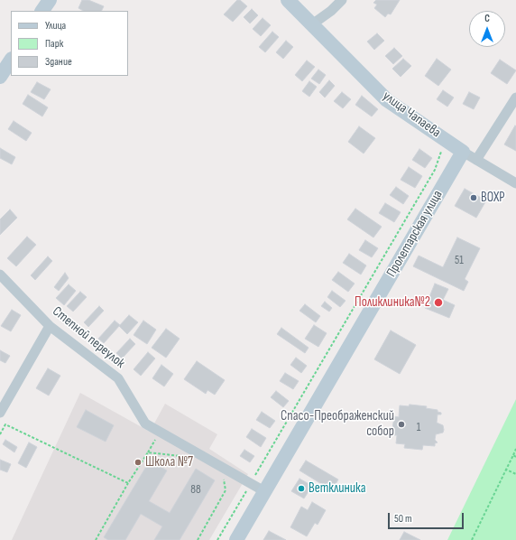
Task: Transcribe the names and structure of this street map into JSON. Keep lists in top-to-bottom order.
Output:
{
  "streets": {
    "street": ["улица Чапаева", "Пролетарская улица", "Степной переулок"]
  },
  "crossings": [
    ["улица Чапаева", "Пролетарская улица"],
    ["Пролетарская улица", "Степной переулок"]
  ],
  "places": [
    "ВОХР",
    "Поликлиника№2",
    "Спасо-Преображенский собор",
    "Школа №7",
    "Ветклиника"
  ],
  "house_numbers": ["51", "1", "88"],
  "legend": ["Улица", "Парк", "Здание"],
  "scale_bar": "50 m",
  "north": "top"
}
